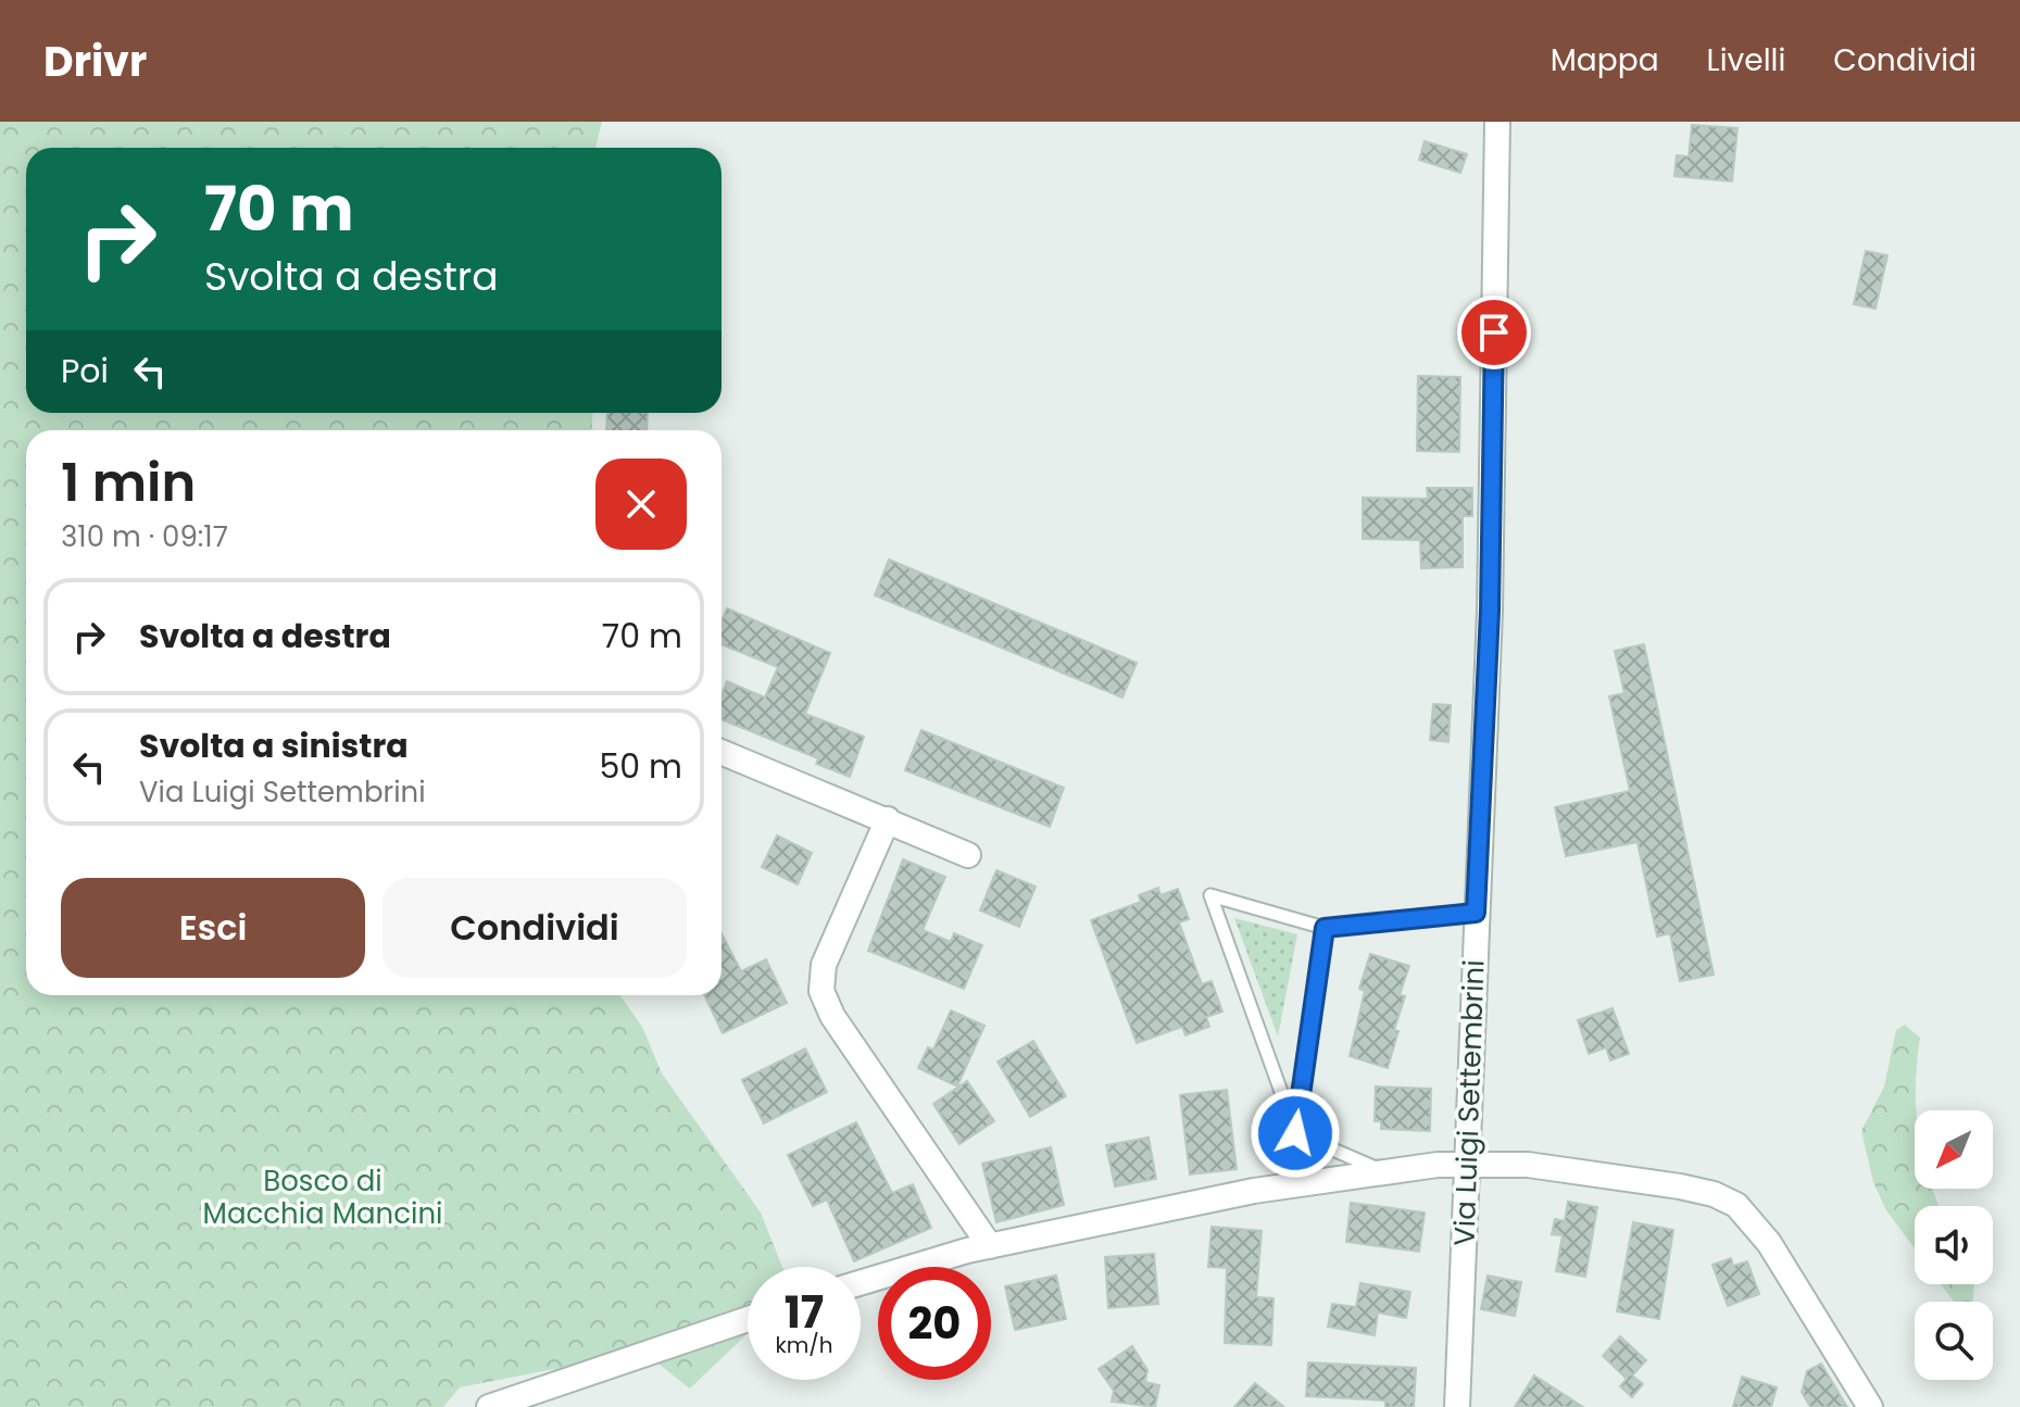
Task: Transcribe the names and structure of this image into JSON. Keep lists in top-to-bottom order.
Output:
{
  "streets": {
    "street": ["Via Luigi Settembrini"]
  },
  "parks": ["Bosco di Macchia Mancini"],
  "north": "bottom left",
  "page": {
    "header": "Drivr",
    "nav": ["Mappa", "Livelli", "Condividi"],
    "turn": ["70 m", "Svolta a destra"],
    "then": "Poi",
    "heading": ["1 min", "310 m · 09:17"],
    "list": [
      {
        "name": "Svolta a destra",
        "value": "70 m"
      },
      {
        "name": "Svolta a sinistra",
        "note": "Via Luigi Settembrini",
        "value": "50 m"
      }
    ],
    "buttons": ["Esci", "Condividi"],
    "speed": "17 km/h",
    "limit": "20"
  }
}
